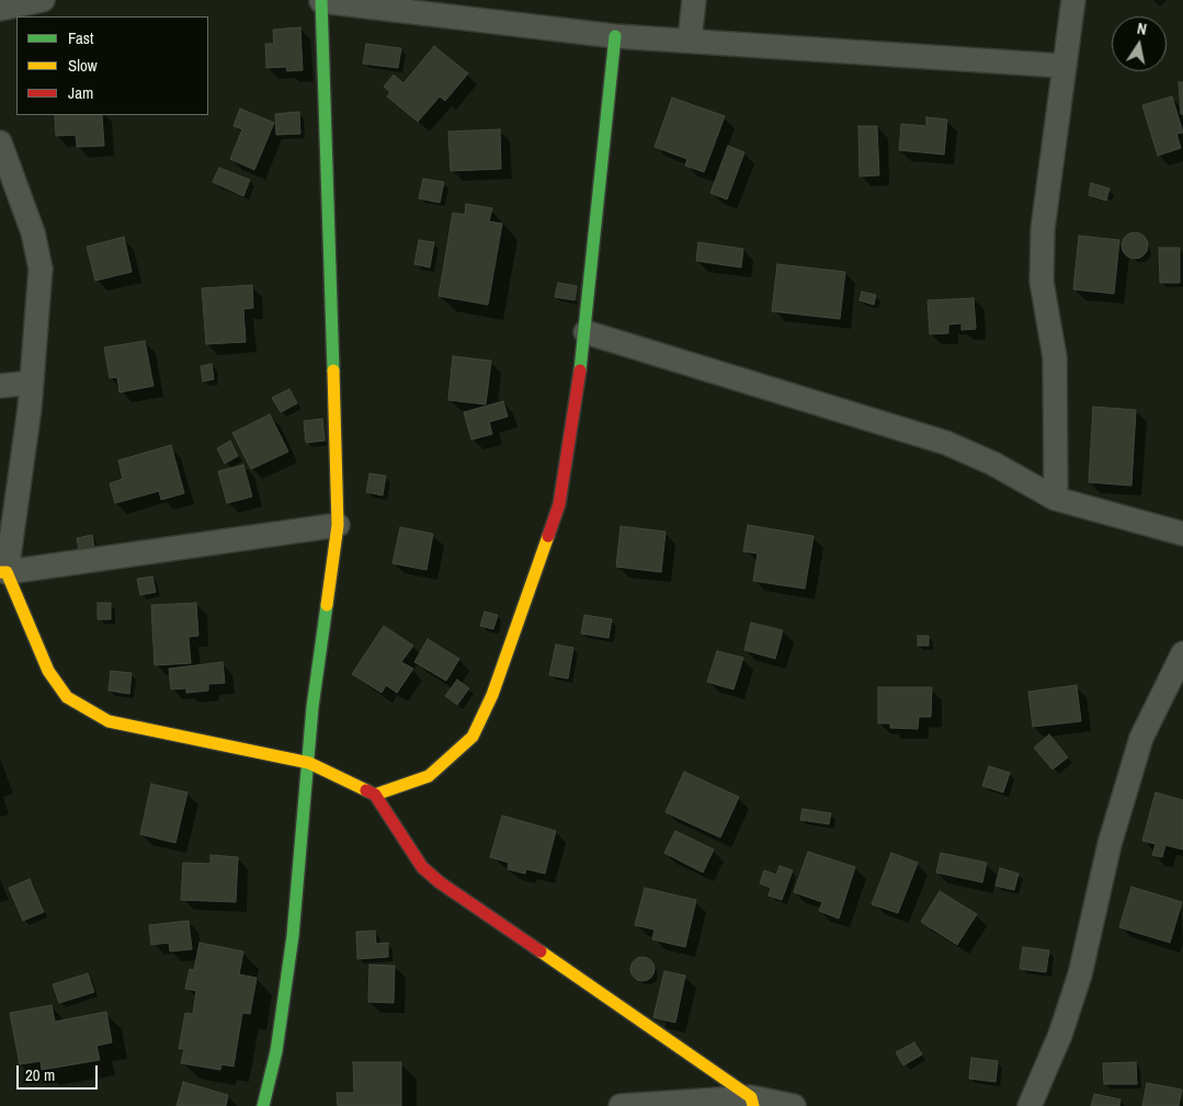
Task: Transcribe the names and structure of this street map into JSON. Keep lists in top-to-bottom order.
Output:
{
  "legend": ["Fast", "Slow", "Jam"],
  "scale_bar": "20 m",
  "north": "top"
}
